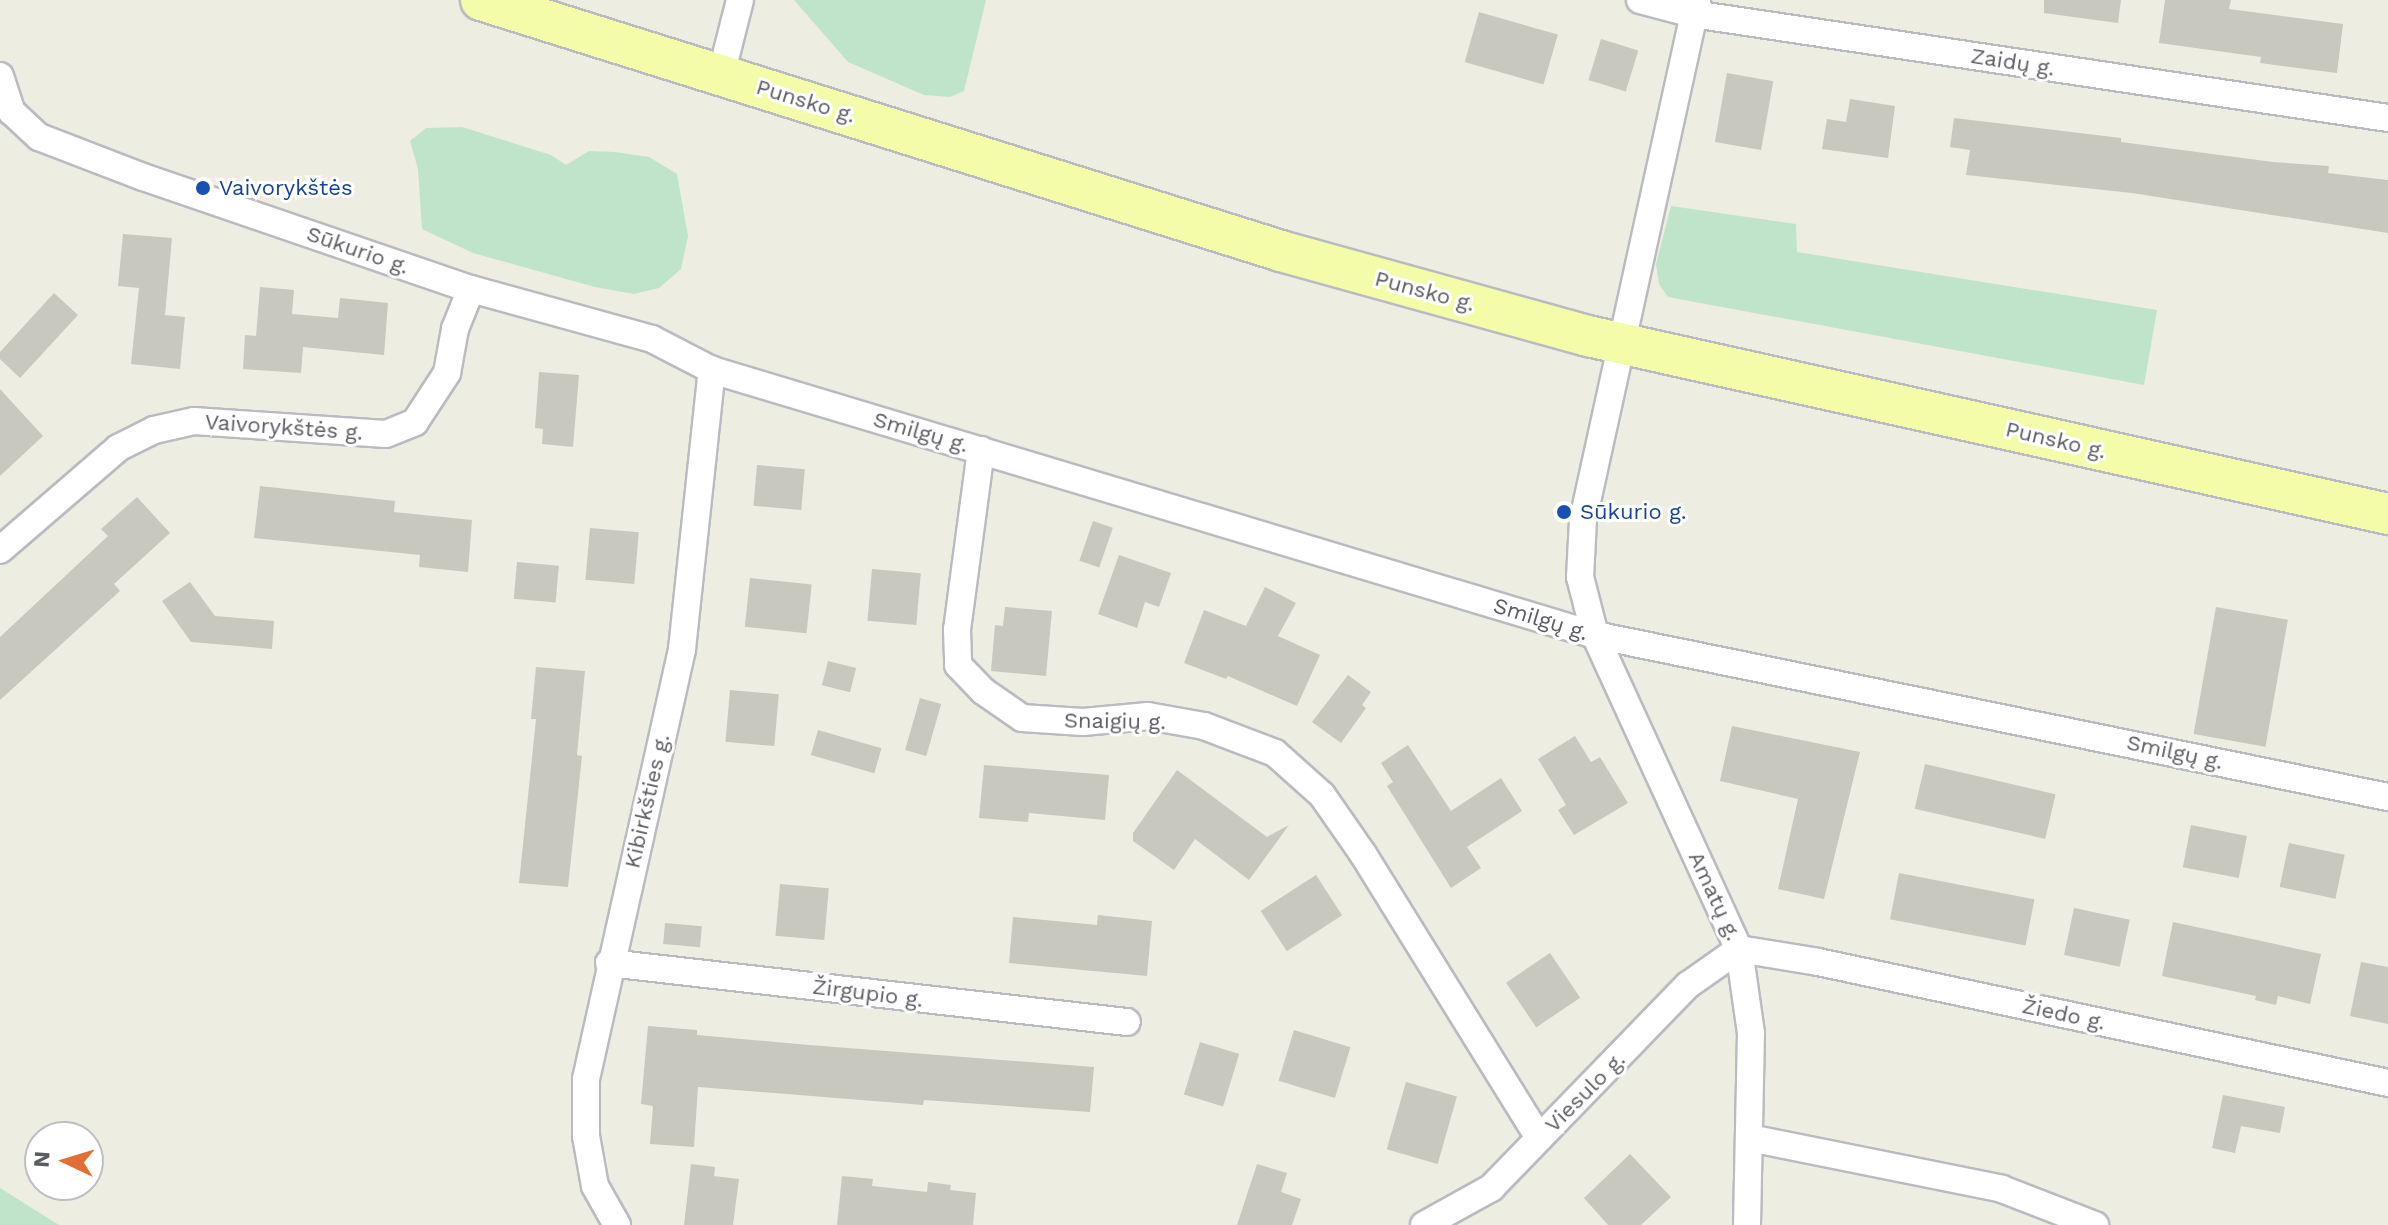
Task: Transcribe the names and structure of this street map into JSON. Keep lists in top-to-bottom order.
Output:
{
  "streets": {
    "main road": ["Punsko g."],
    "street": [
      "Zaidų g.",
      "Sūkurio g.",
      "Vaivorykštės g.",
      "Smilgų g.",
      "Snaigių g.",
      "Kibirkšties g.",
      "Amatų g.",
      "Žirgupio g.",
      "Žiedo g.",
      "Viesulo g."
    ]
  },
  "crossings": [
    ["Zaidų g.", "Amatų g."],
    ["Punsko g.", "Amatų g."],
    ["Sūkurio g.", "Vaivorykštės g."],
    ["Sūkurio g.", "Smilgų g."],
    ["Sūkurio g.", "Kibirkšties g."],
    ["Smilgų g.", "Snaigių g."],
    ["Smilgų g.", "Kibirkšties g."],
    ["Smilgų g.", "Amatų g."],
    ["Snaigių g.", "Viesulo g."],
    ["Kibirkšties g.", "Žirgupio g."],
    ["Amatų g.", "Žiedo g."],
    ["Amatų g.", "Viesulo g."],
    ["Žiedo g.", "Viesulo g."]
  ],
  "places": ["Vaivorykštės", "Sūkurio g."],
  "north": "left"
}
